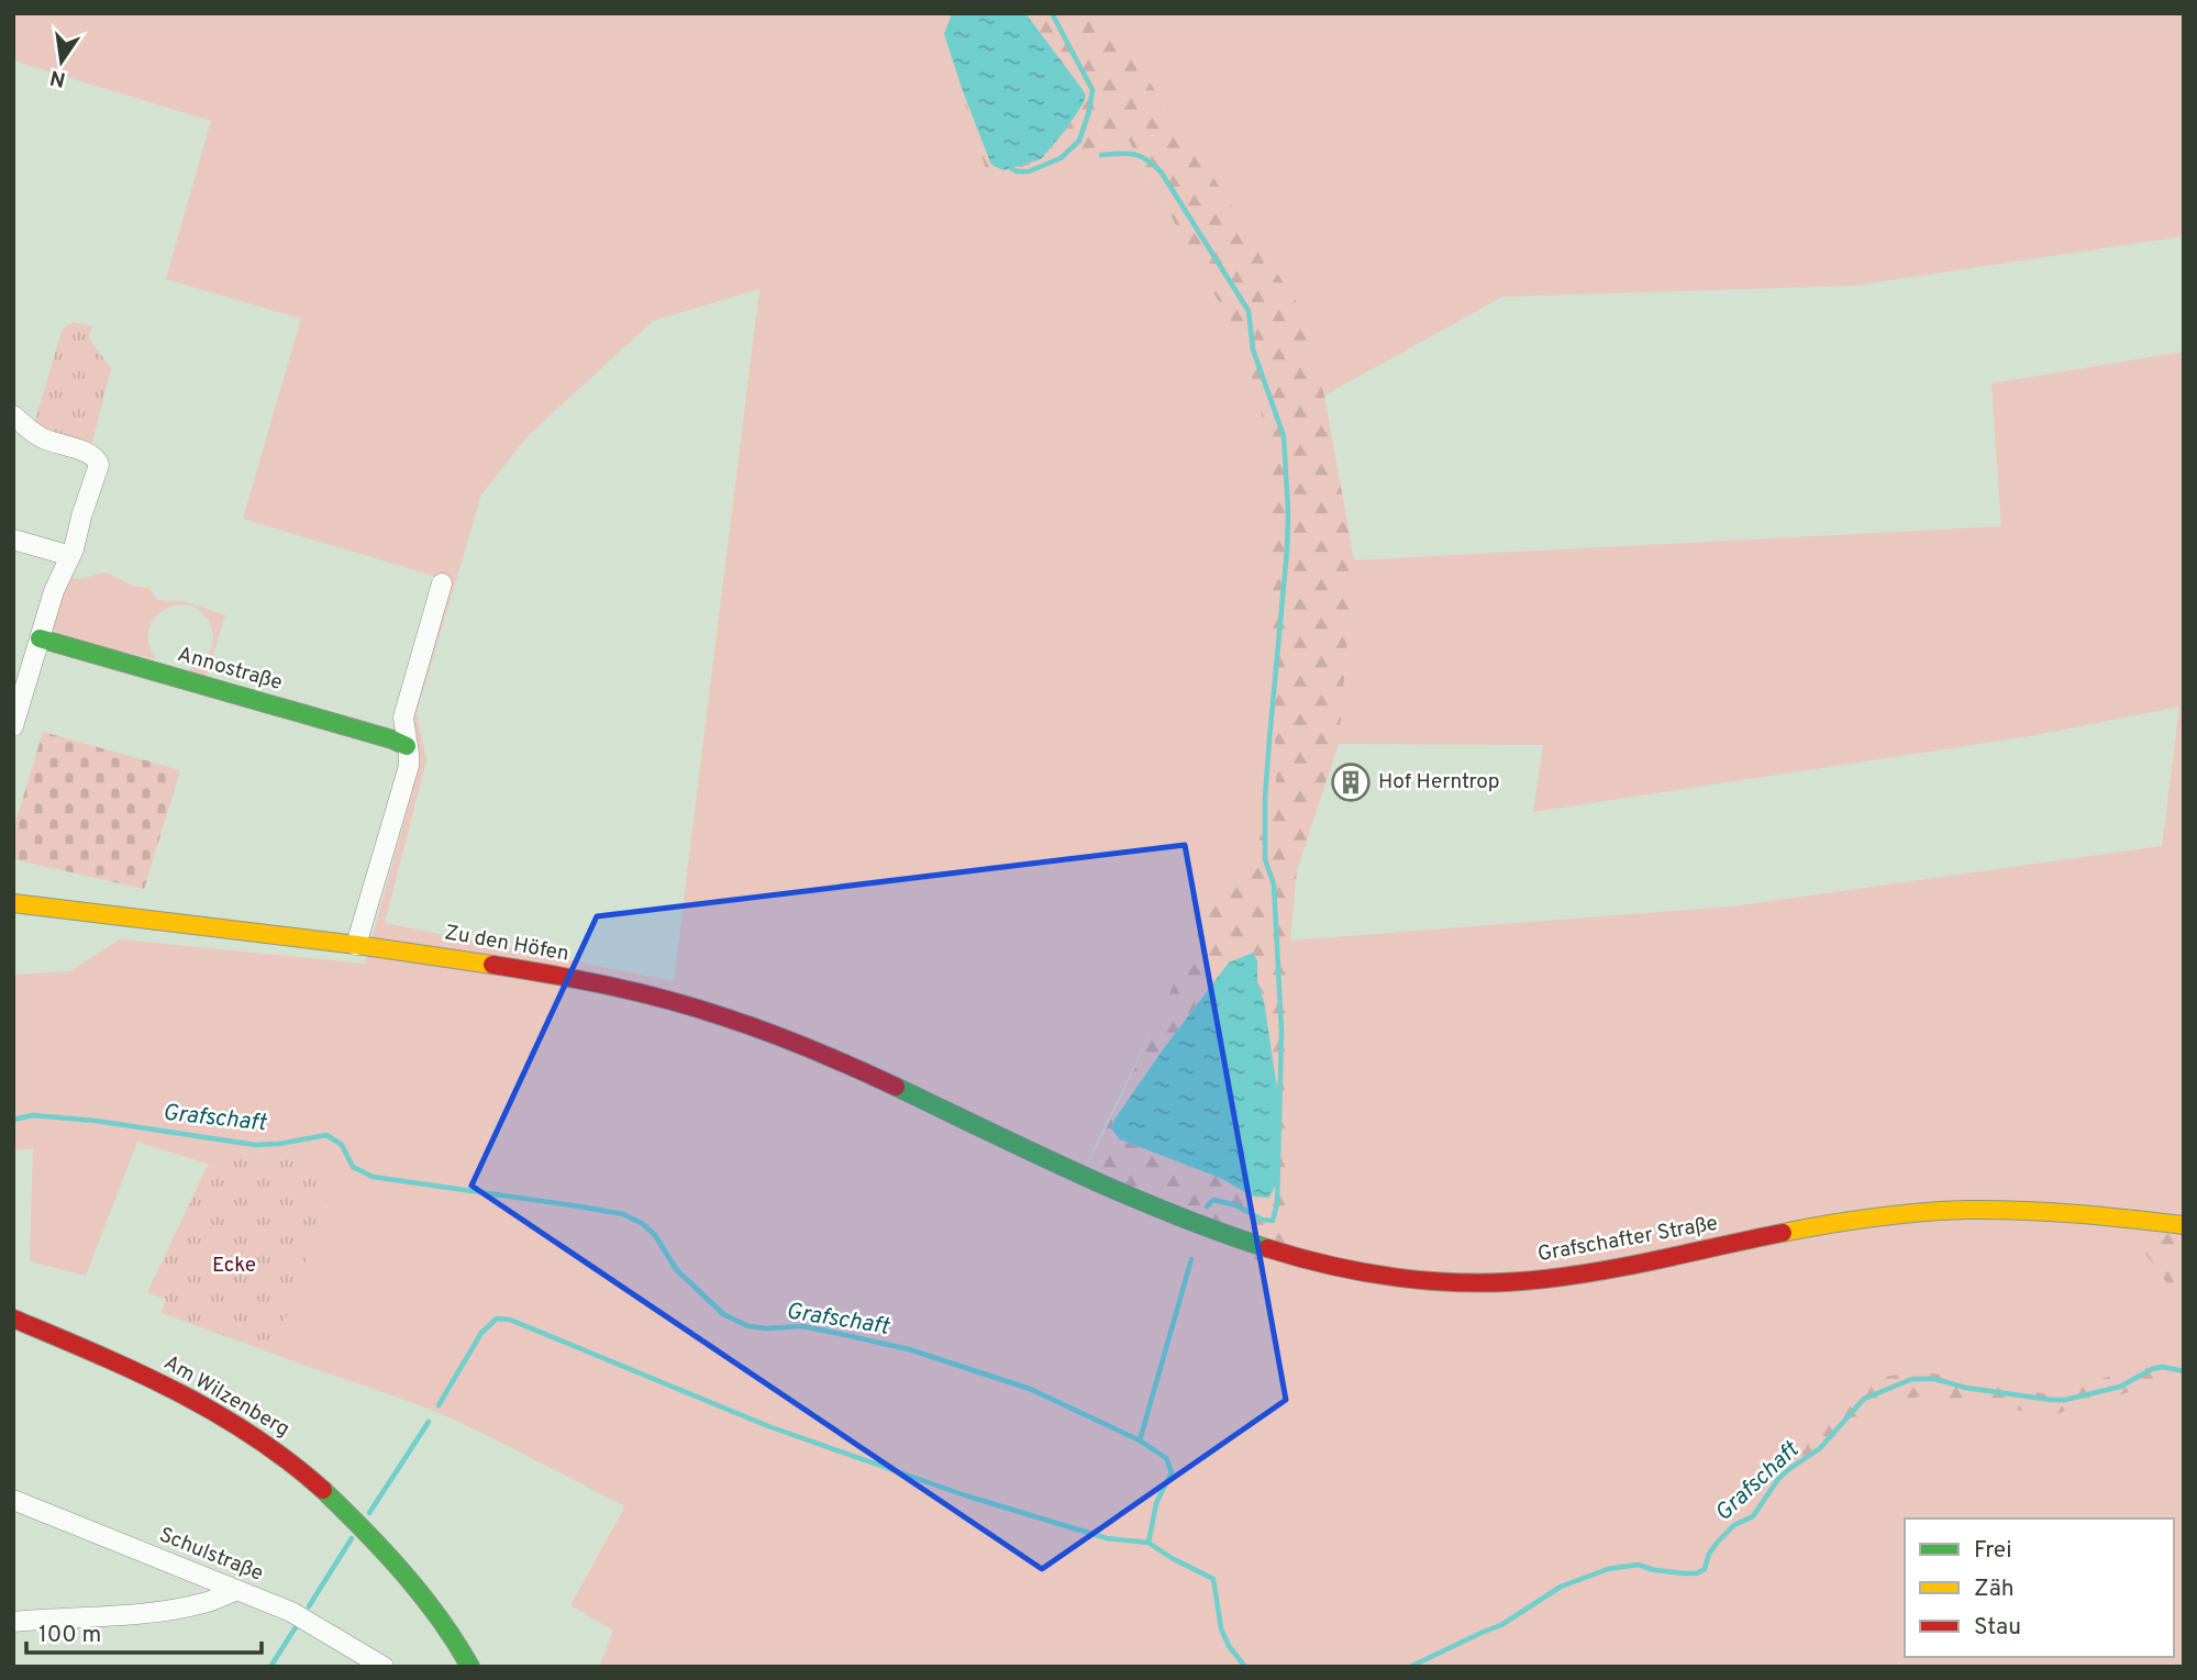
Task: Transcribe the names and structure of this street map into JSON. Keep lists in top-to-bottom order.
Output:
{
  "streets": {
    "street": [
      "Annostraße",
      "Zu den Höfen",
      "Grafschafter Straße",
      "Am Wilzenberg",
      "Schulstraße"
    ]
  },
  "crossings": [
    ["Zu den Höfen", "Grafschafter Straße"]
  ],
  "water": ["Grafschaft"],
  "parks": ["Ecke"],
  "places": {
    "building": ["Hof Herntrop"]
  },
  "legend": ["Frei", "Zäh", "Stau"],
  "scale_bar": "100 m",
  "north": "bottom"
}
